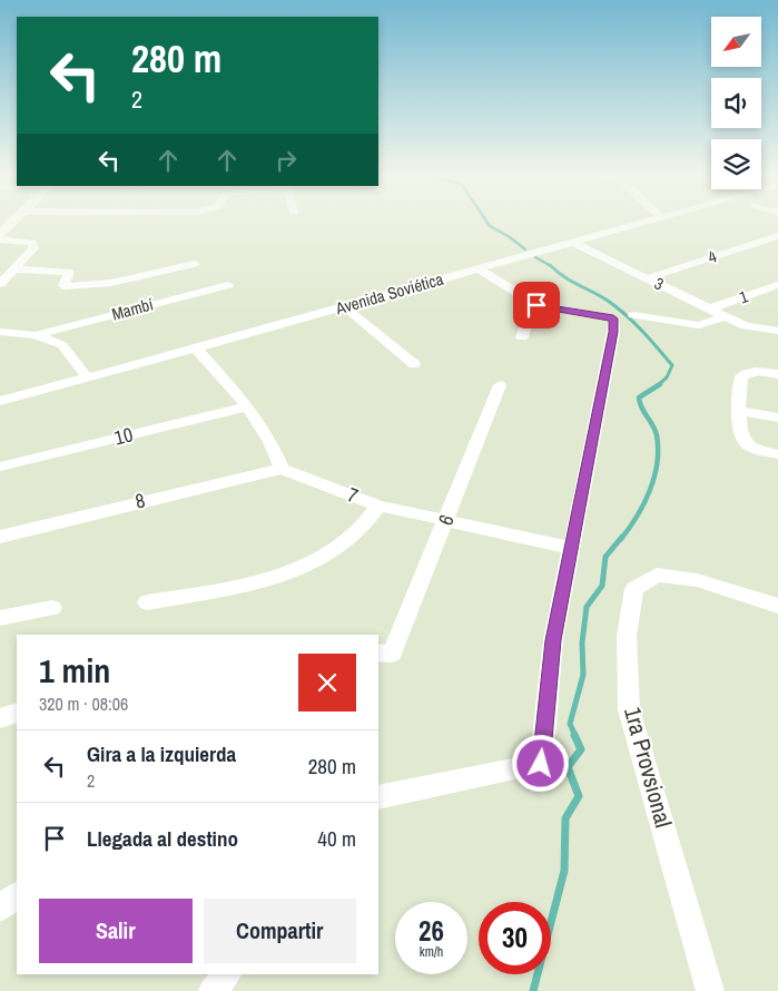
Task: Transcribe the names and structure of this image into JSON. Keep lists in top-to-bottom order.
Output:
{
  "streets": {
    "street": [
      "4",
      "3",
      "Avenida Soviética",
      "1",
      "Mambí",
      "10",
      "7",
      "8",
      "6",
      "1ra Provsional"
    ]
  },
  "crossings": [
    ["4", "3"],
    ["3", "Avenida Soviética"],
    ["3", "1"],
    ["7", "8"],
    ["7", "6"]
  ],
  "north": "bottom left",
  "page": {
    "turn": ["280 m", "2"],
    "heading": ["1 min", "320 m · 08:06"],
    "list": [
      {
        "name": "Gira a la izquierda",
        "note": "2",
        "value": "280 m"
      },
      {
        "name": "Llegada al destino",
        "value": "40 m"
      }
    ],
    "buttons": ["Salir", "Compartir"],
    "speed": "26 km/h",
    "limit": "30"
  }
}
